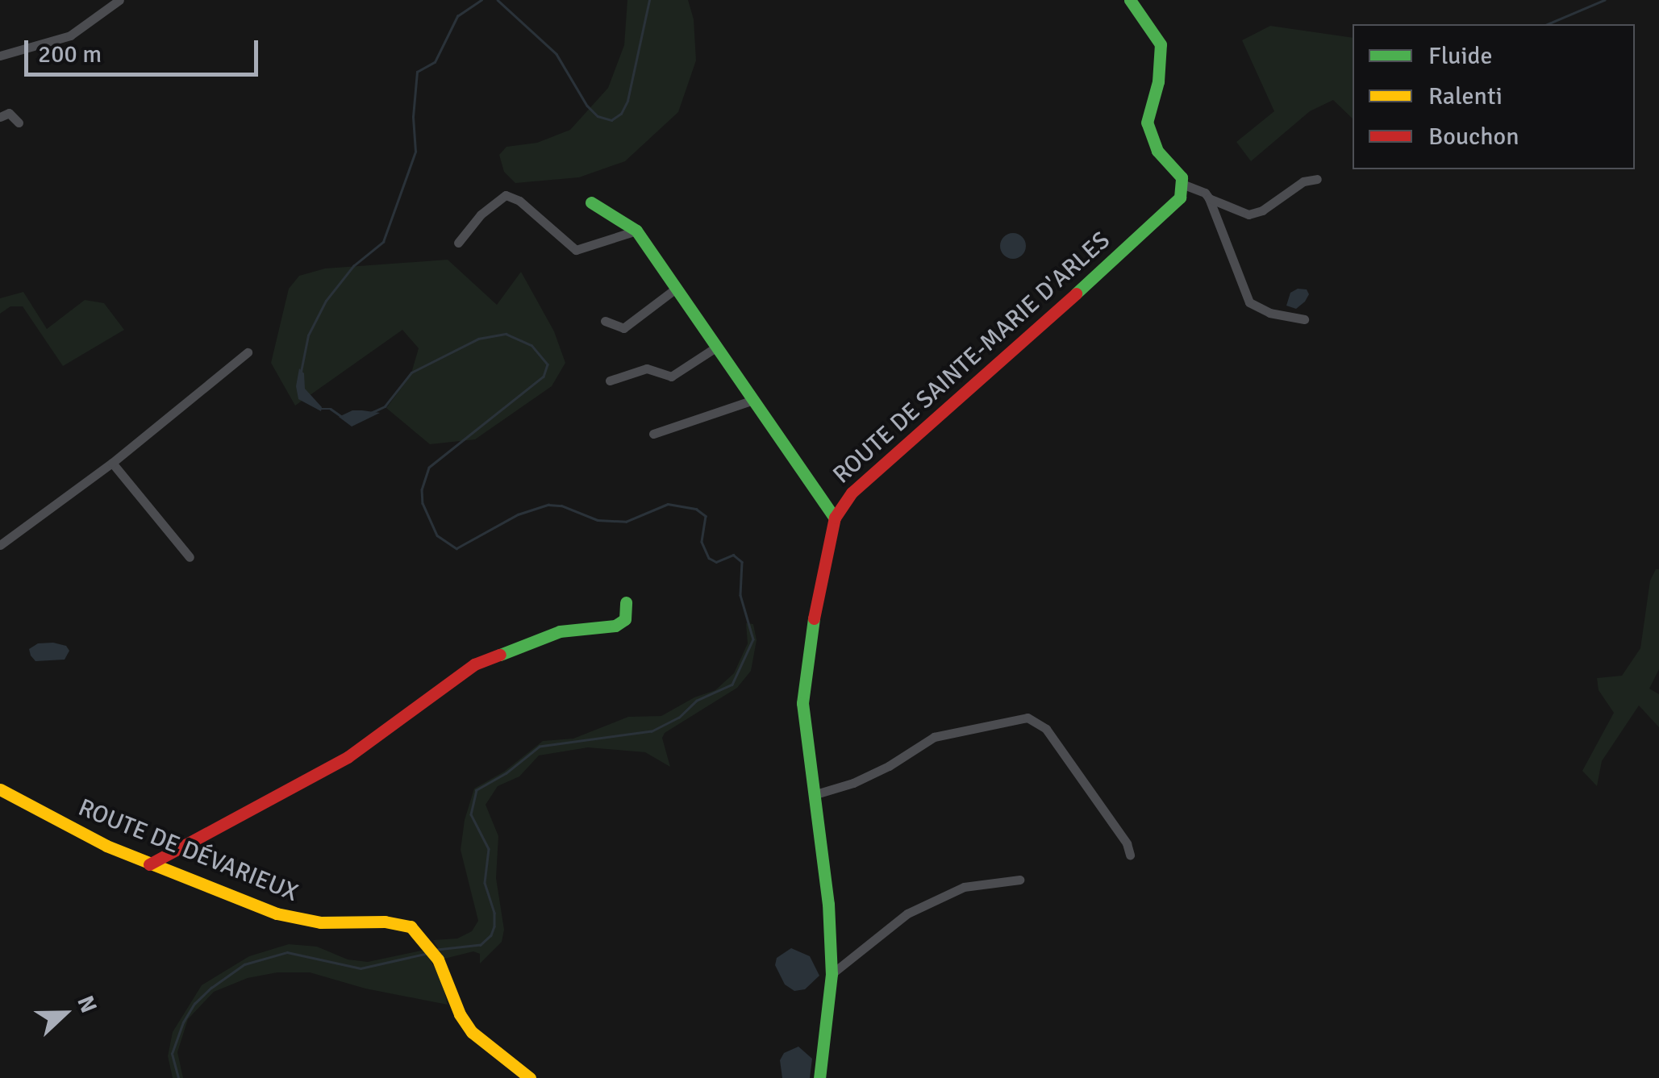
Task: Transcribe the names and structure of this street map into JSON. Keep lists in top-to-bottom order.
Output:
{
  "streets": {
    "street": ["ROUTE DE SAINTE-MARIE D'ARLES", "ROUTE DE DÉVARIEUX"]
  },
  "legend": ["Fluide", "Ralenti", "Bouchon"],
  "scale_bar": "200 m",
  "north": "right"
}
